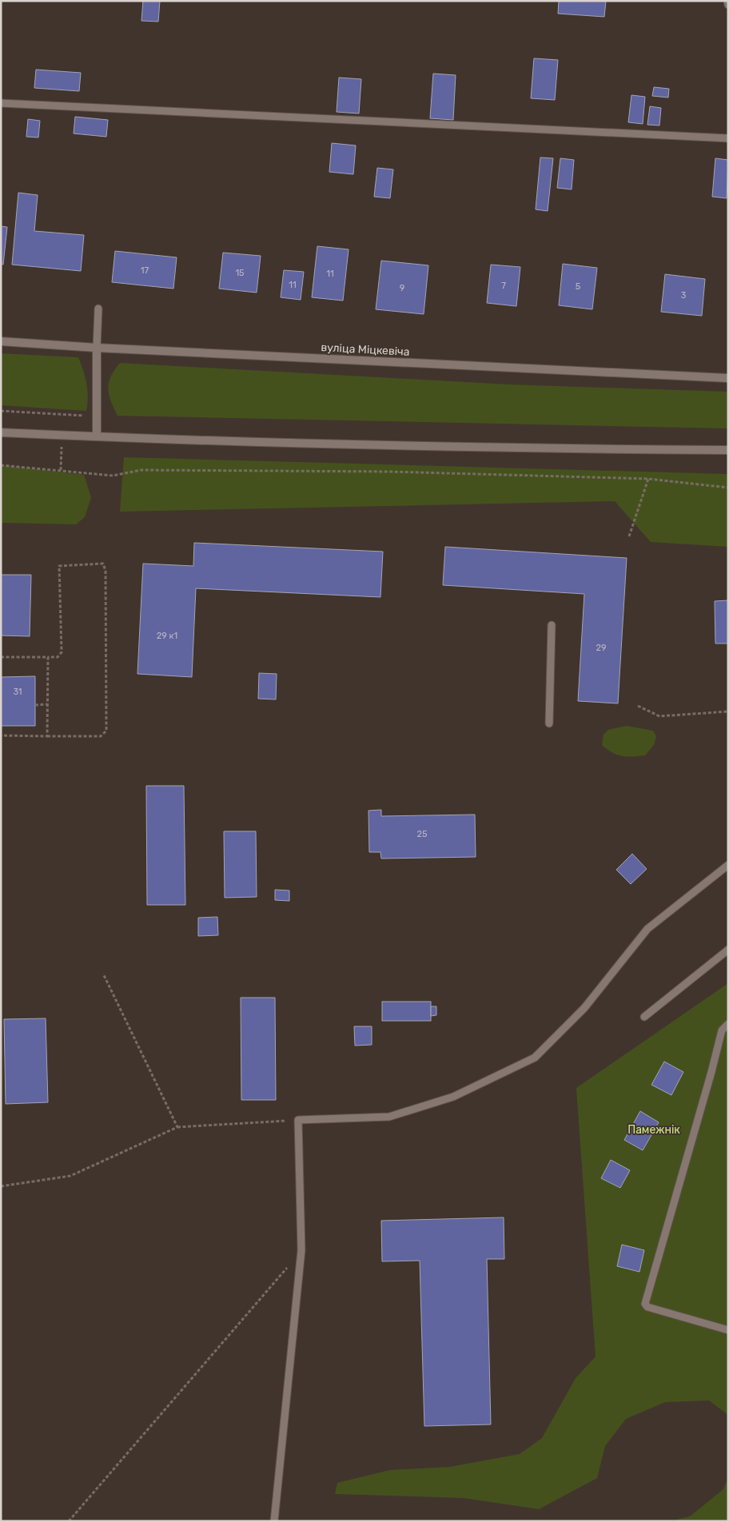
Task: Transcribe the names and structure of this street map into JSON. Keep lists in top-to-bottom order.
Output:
{
  "streets": {
    "street": ["вуліца Міцкевіча"]
  },
  "parks": ["Памежнік"],
  "house_numbers": [
    "17",
    "15",
    "11",
    "11",
    "7",
    "5",
    "9",
    "3",
    "29 к1",
    "29",
    "31",
    "25"
  ]
}
